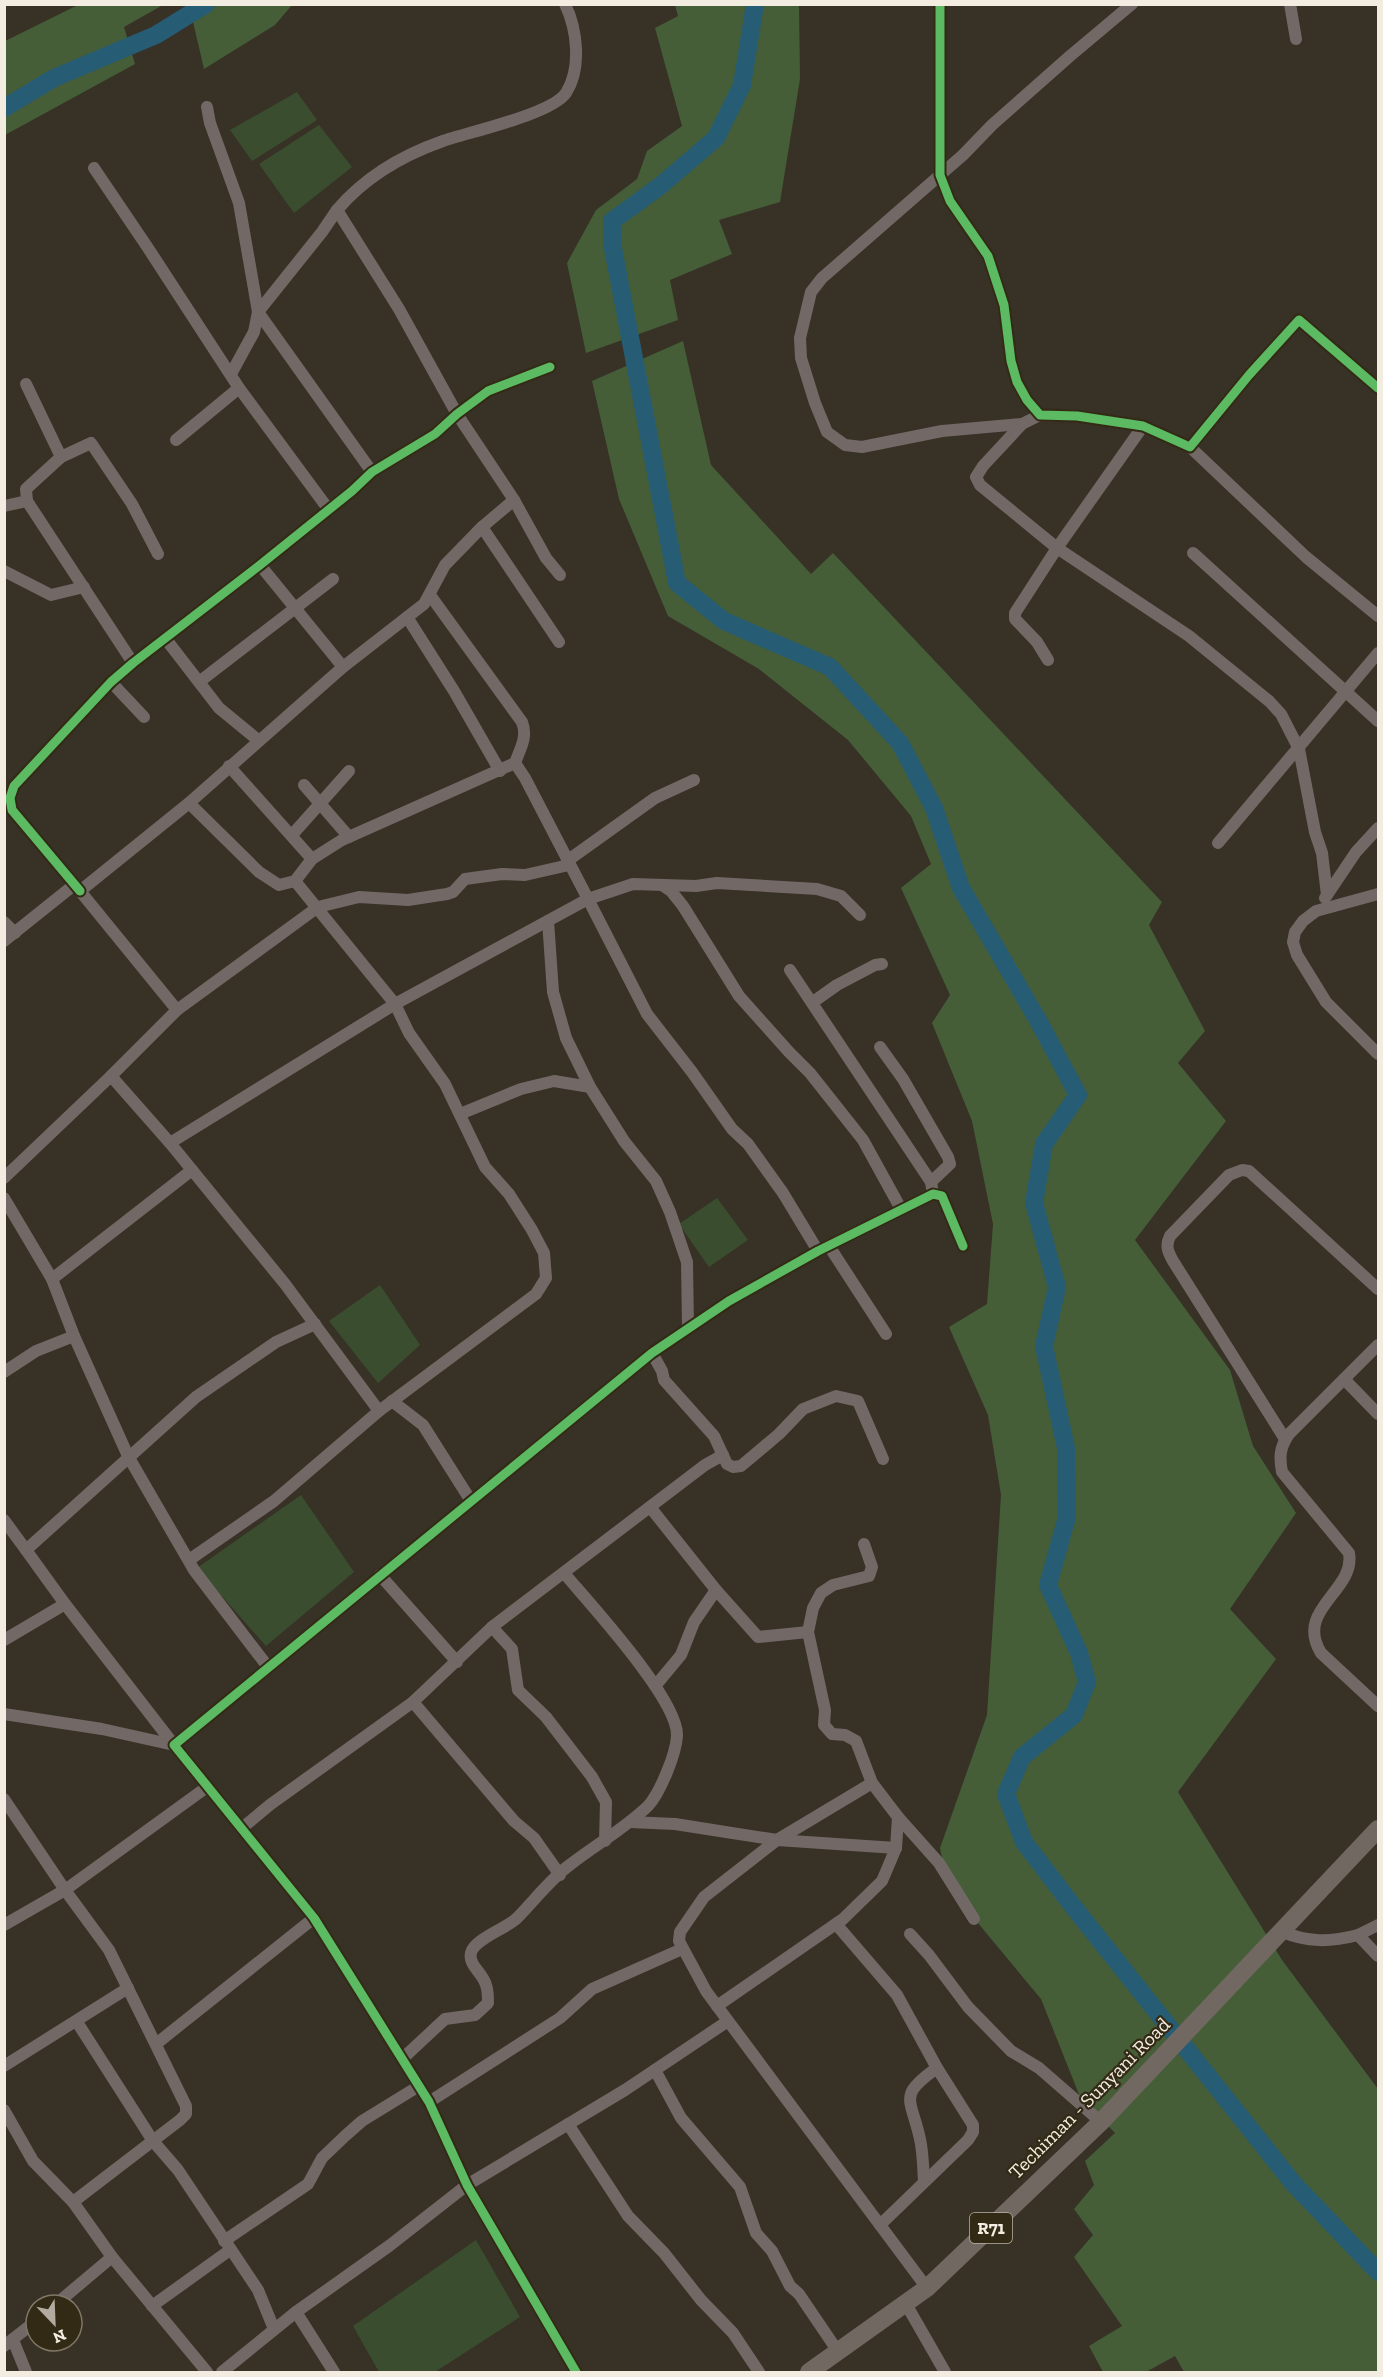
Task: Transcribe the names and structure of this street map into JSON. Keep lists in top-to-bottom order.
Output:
{
  "streets": {
    "main road": ["Techiman - Sunyani Road", "R71"]
  },
  "north": "bottom right"
}
